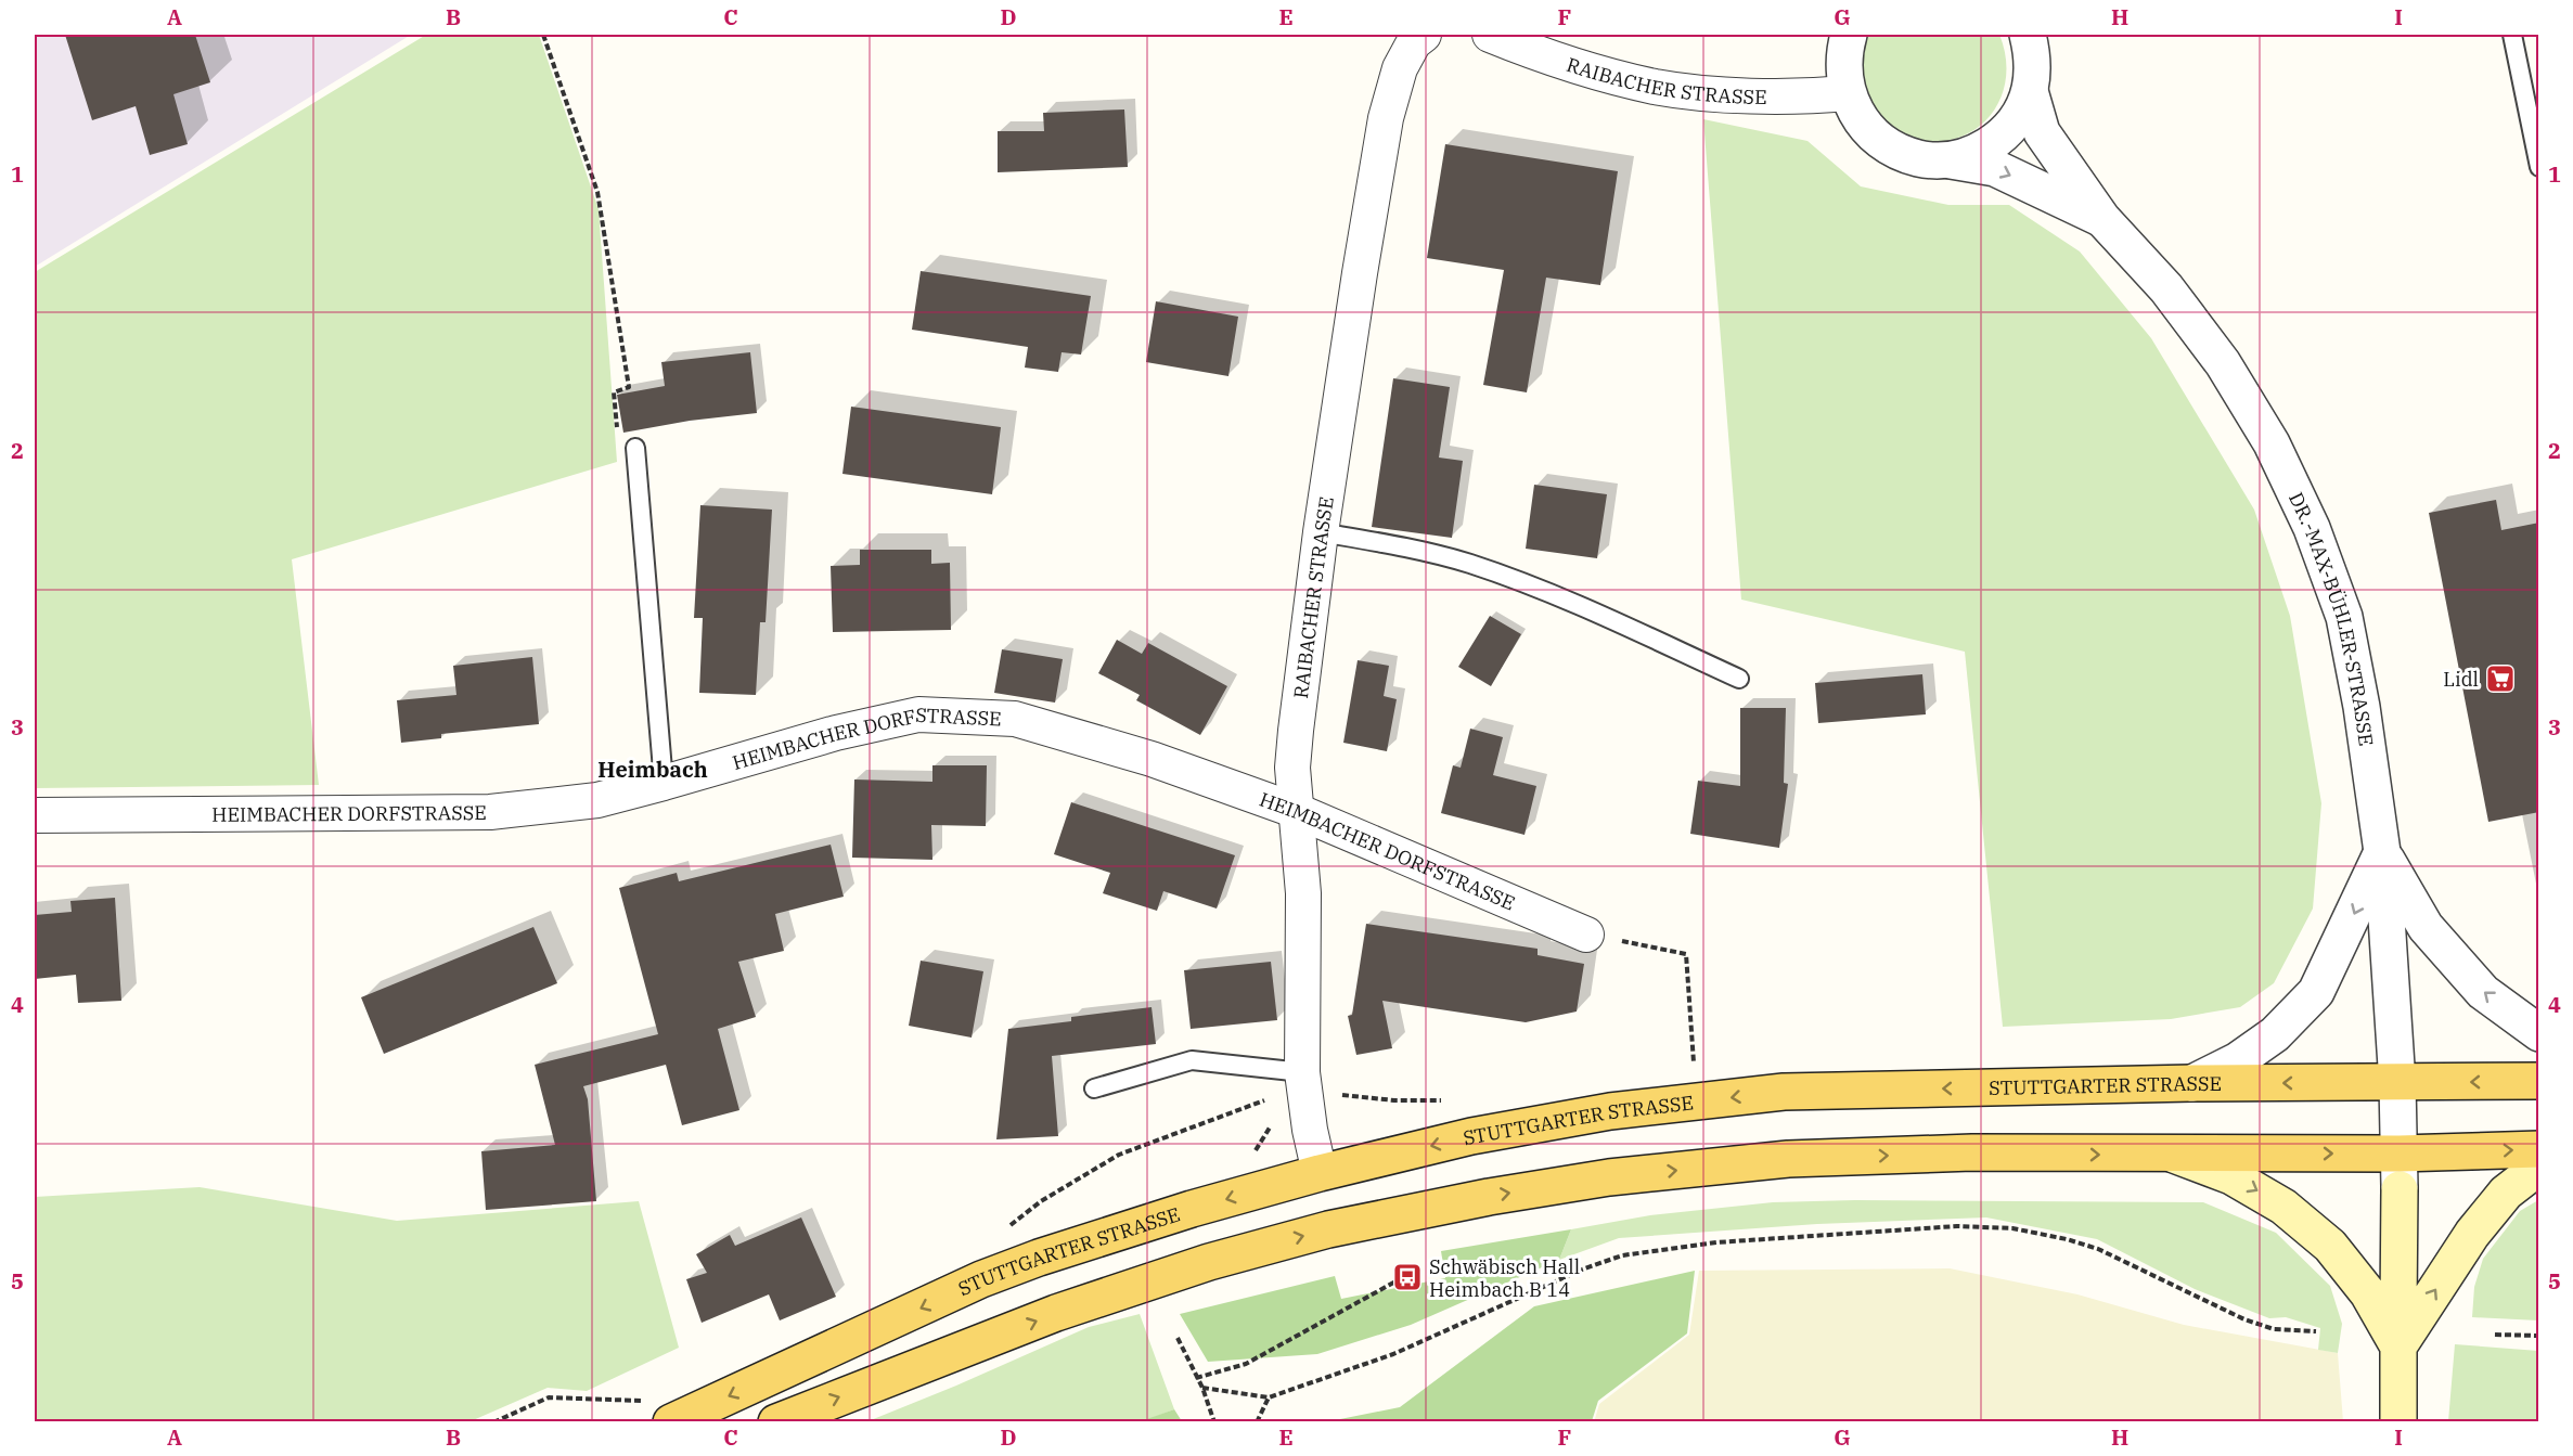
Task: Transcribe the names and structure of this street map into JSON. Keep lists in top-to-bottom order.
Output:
{
  "streets": {
    "main road": ["STUTTGARTER STRASSE"],
    "street": ["RAIBACHER STRASSE", "DR.-MAX-BÜHLER-STRASSE", "HEIMBACHER DORFSTRASSE"]
  },
  "crossings": [
    ["RAIBACHER STRASSE", "DR.-MAX-BÜHLER-STRASSE"],
    ["RAIBACHER STRASSE", "HEIMBACHER DORFSTRASSE"],
    ["RAIBACHER STRASSE", "STUTTGARTER STRASSE"],
    ["DR.-MAX-BÜHLER-STRASSE", "STUTTGARTER STRASSE"]
  ],
  "districts": ["Heimbach"],
  "places": {
    "supermarket": ["Lidl"],
    "bus stop": ["Schwäbisch Hall Heimbach B 14"]
  },
  "grid": {
    "columns": [
      "A",
      "B",
      "C",
      "D",
      "E",
      "F",
      "G",
      "H",
      "I"
    ],
    "rows": [
      "1",
      "2",
      "3",
      "4",
      "5"
    ]
  }
}
